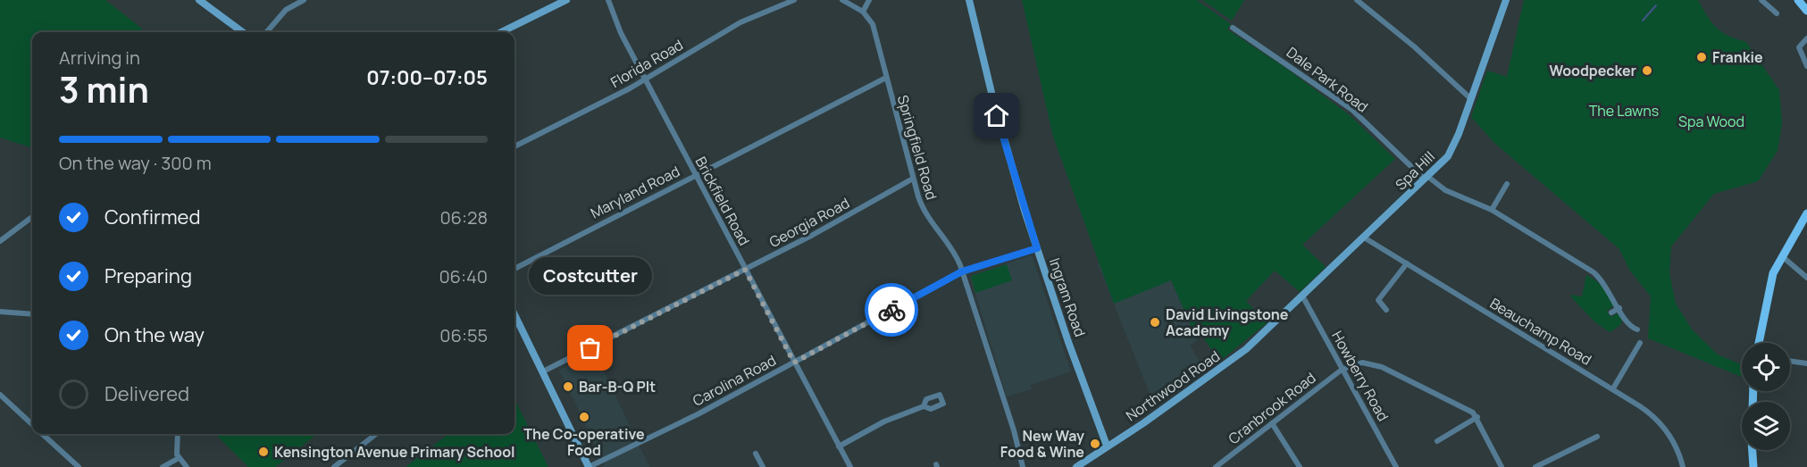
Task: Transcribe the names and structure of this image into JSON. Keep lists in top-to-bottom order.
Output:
{
  "streets": {
    "street": [
      "Florida Road",
      "Dale Park Road",
      "Springfield Road",
      "Spa Hill",
      "Maryland Road",
      "Brickfield Road",
      "Georgia Road",
      "Ingram Road",
      "Beauchamp Road",
      "Howberry Road",
      "Carolina Road",
      "Northwood Road",
      "Cranbrook Road"
    ]
  },
  "crossings": [
    ["Florida Road", "Brickfield Road"],
    ["Dale Park Road", "Spa Hill"],
    ["Springfield Road", "Maryland Road"],
    ["Springfield Road", "Georgia Road"],
    ["Springfield Road", "Carolina Road"],
    ["Spa Hill", "Beauchamp Road"],
    ["Spa Hill", "Howberry Road"],
    ["Spa Hill", "Northwood Road"],
    ["Maryland Road", "Brickfield Road"],
    ["Brickfield Road", "Georgia Road"],
    ["Brickfield Road", "Carolina Road"],
    ["Ingram Road", "Carolina Road"],
    ["Ingram Road", "Northwood Road"],
    ["Howberry Road", "Northwood Road"],
    ["Howberry Road", "Cranbrook Road"]
  ],
  "parks": ["The Lawns", "Spa Wood"],
  "places": [
    "Frankie",
    "Woodpecker",
    "David Livingstone Academy",
    "Costcutter",
    "Bar-B-Q PIt",
    "The Co-operative Food",
    "New Way Food & Wine",
    "Kensington Avenue Primary School"
  ],
  "page": {
    "heading": ["3 min", "Arriving in", "07:00–07:05"],
    "bar": "On the way · 300 m",
    "list": [
      ["Confirmed", "06:28"],
      ["Preparing", "06:40"],
      ["On the way", "06:55"],
      "Delivered"
    ],
    "bubble": "Costcutter"
  }
}
